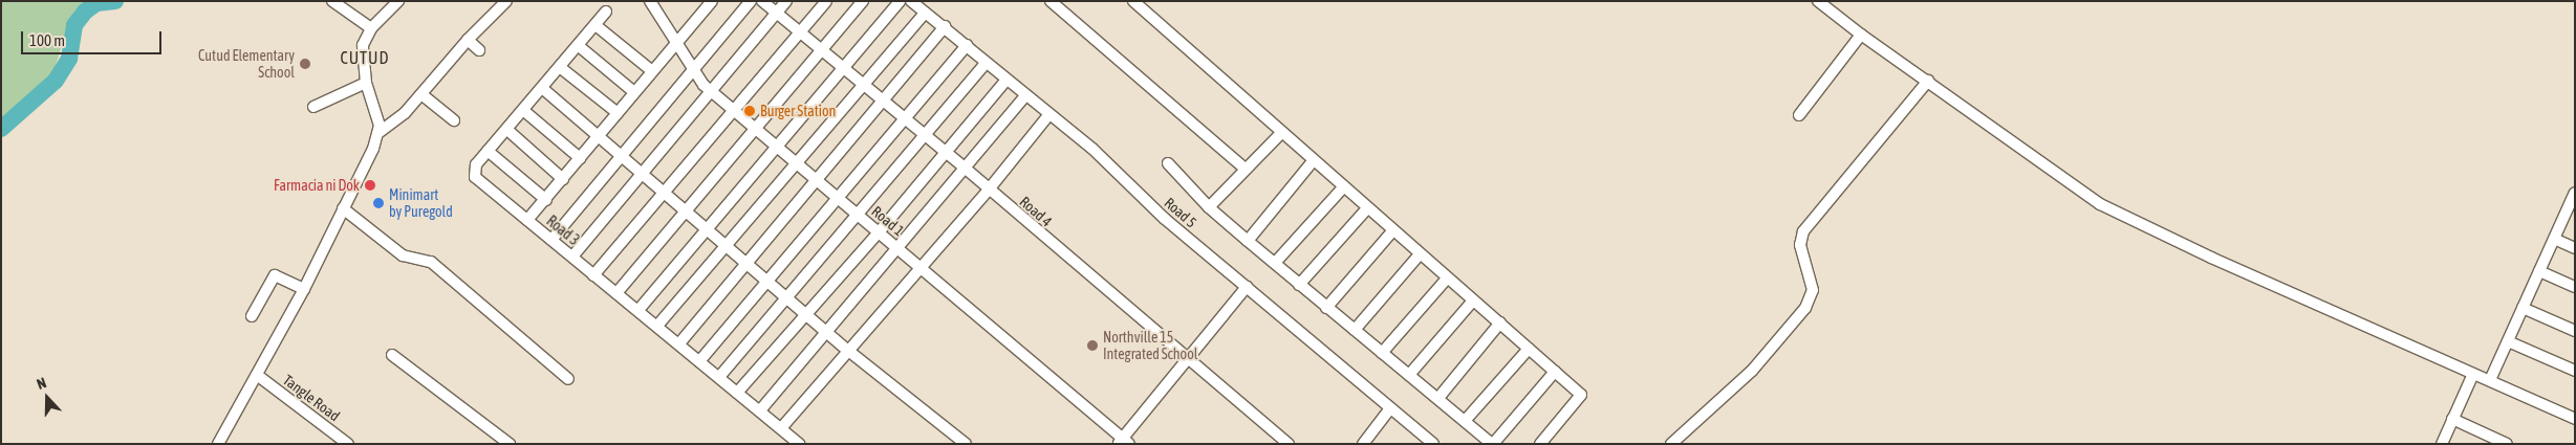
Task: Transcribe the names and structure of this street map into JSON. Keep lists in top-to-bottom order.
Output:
{
  "streets": {
    "street": [
      "Road 4",
      "Road 5",
      "Road 1",
      "Road 3",
      "Tangle Road"
    ]
  },
  "districts": ["CUTUD"],
  "places": [
    "Cutud Elementary School",
    "Burger Station",
    "Farmacia ni Dok",
    "Minimart by Puregold",
    "Northville 15 Integrated School"
  ],
  "scale_bar": "100 m",
  "north": "top"
}
